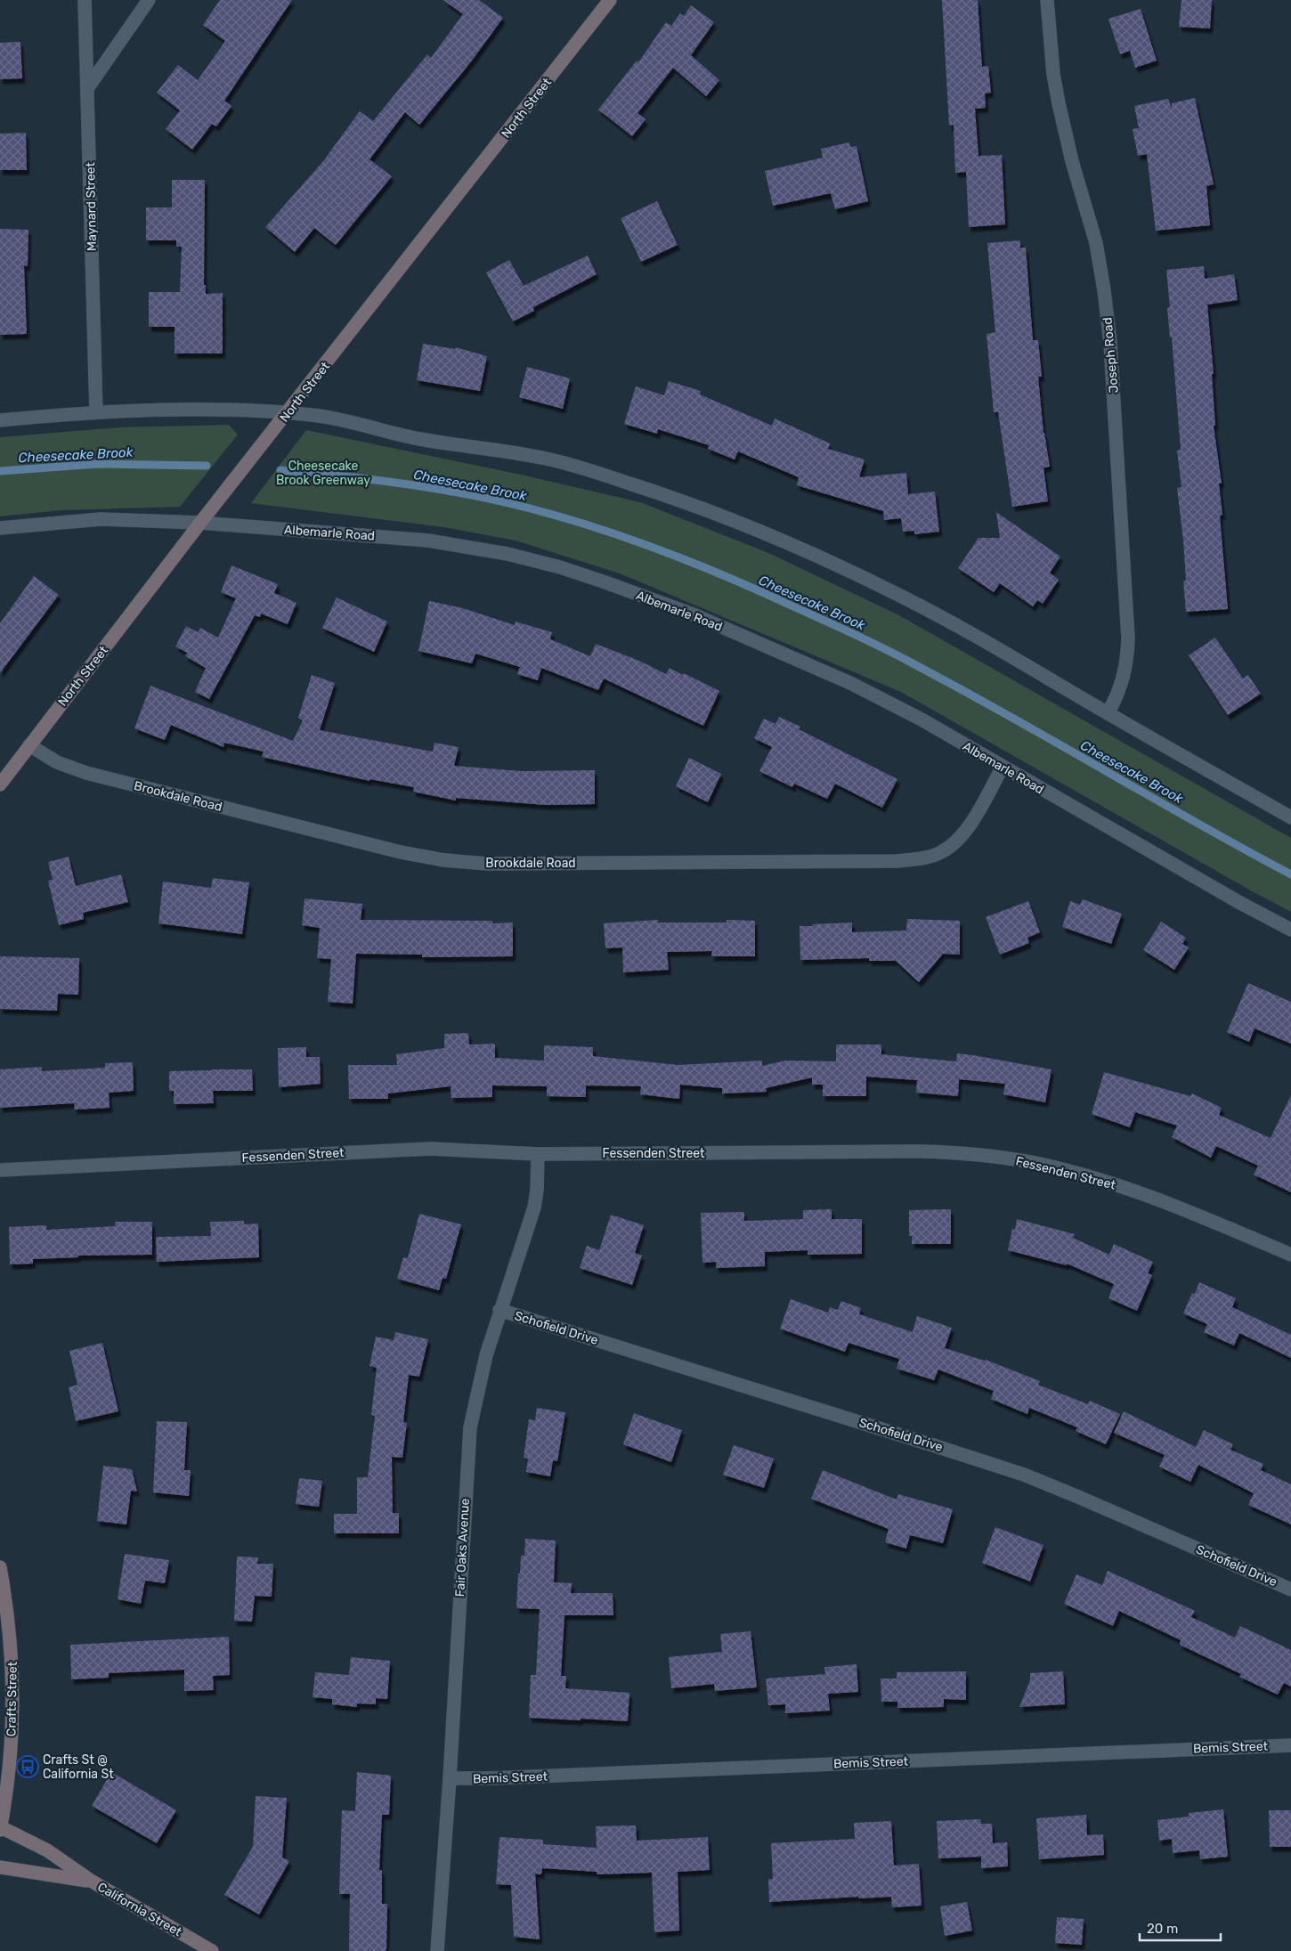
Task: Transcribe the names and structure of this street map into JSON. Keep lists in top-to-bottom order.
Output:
{
  "streets": {
    "main road": ["North Street", "Crafts Street", "California Street"],
    "street": [
      "Maynard Street",
      "Joseph Road",
      "Albemarle Road",
      "Brookdale Road",
      "Fessenden Street",
      "Schofield Drive",
      "Fair Oaks Avenue",
      "Bemis Street"
    ]
  },
  "crossings": [
    ["North Street", "Albemarle Road"],
    ["North Street", "Brookdale Road"],
    ["Albemarle Road", "Brookdale Road"],
    ["Fessenden Street", "Fair Oaks Avenue"],
    ["Schofield Drive", "Fair Oaks Avenue"],
    ["Fair Oaks Avenue", "Bemis Street"],
    ["Crafts Street", "California Street"]
  ],
  "water": ["Cheesecake Brook"],
  "parks": ["Cheesecake Brook Greenway"],
  "places": {
    "bus stop": ["Crafts St @ California St"]
  },
  "scale_bar": "20 m"
}
